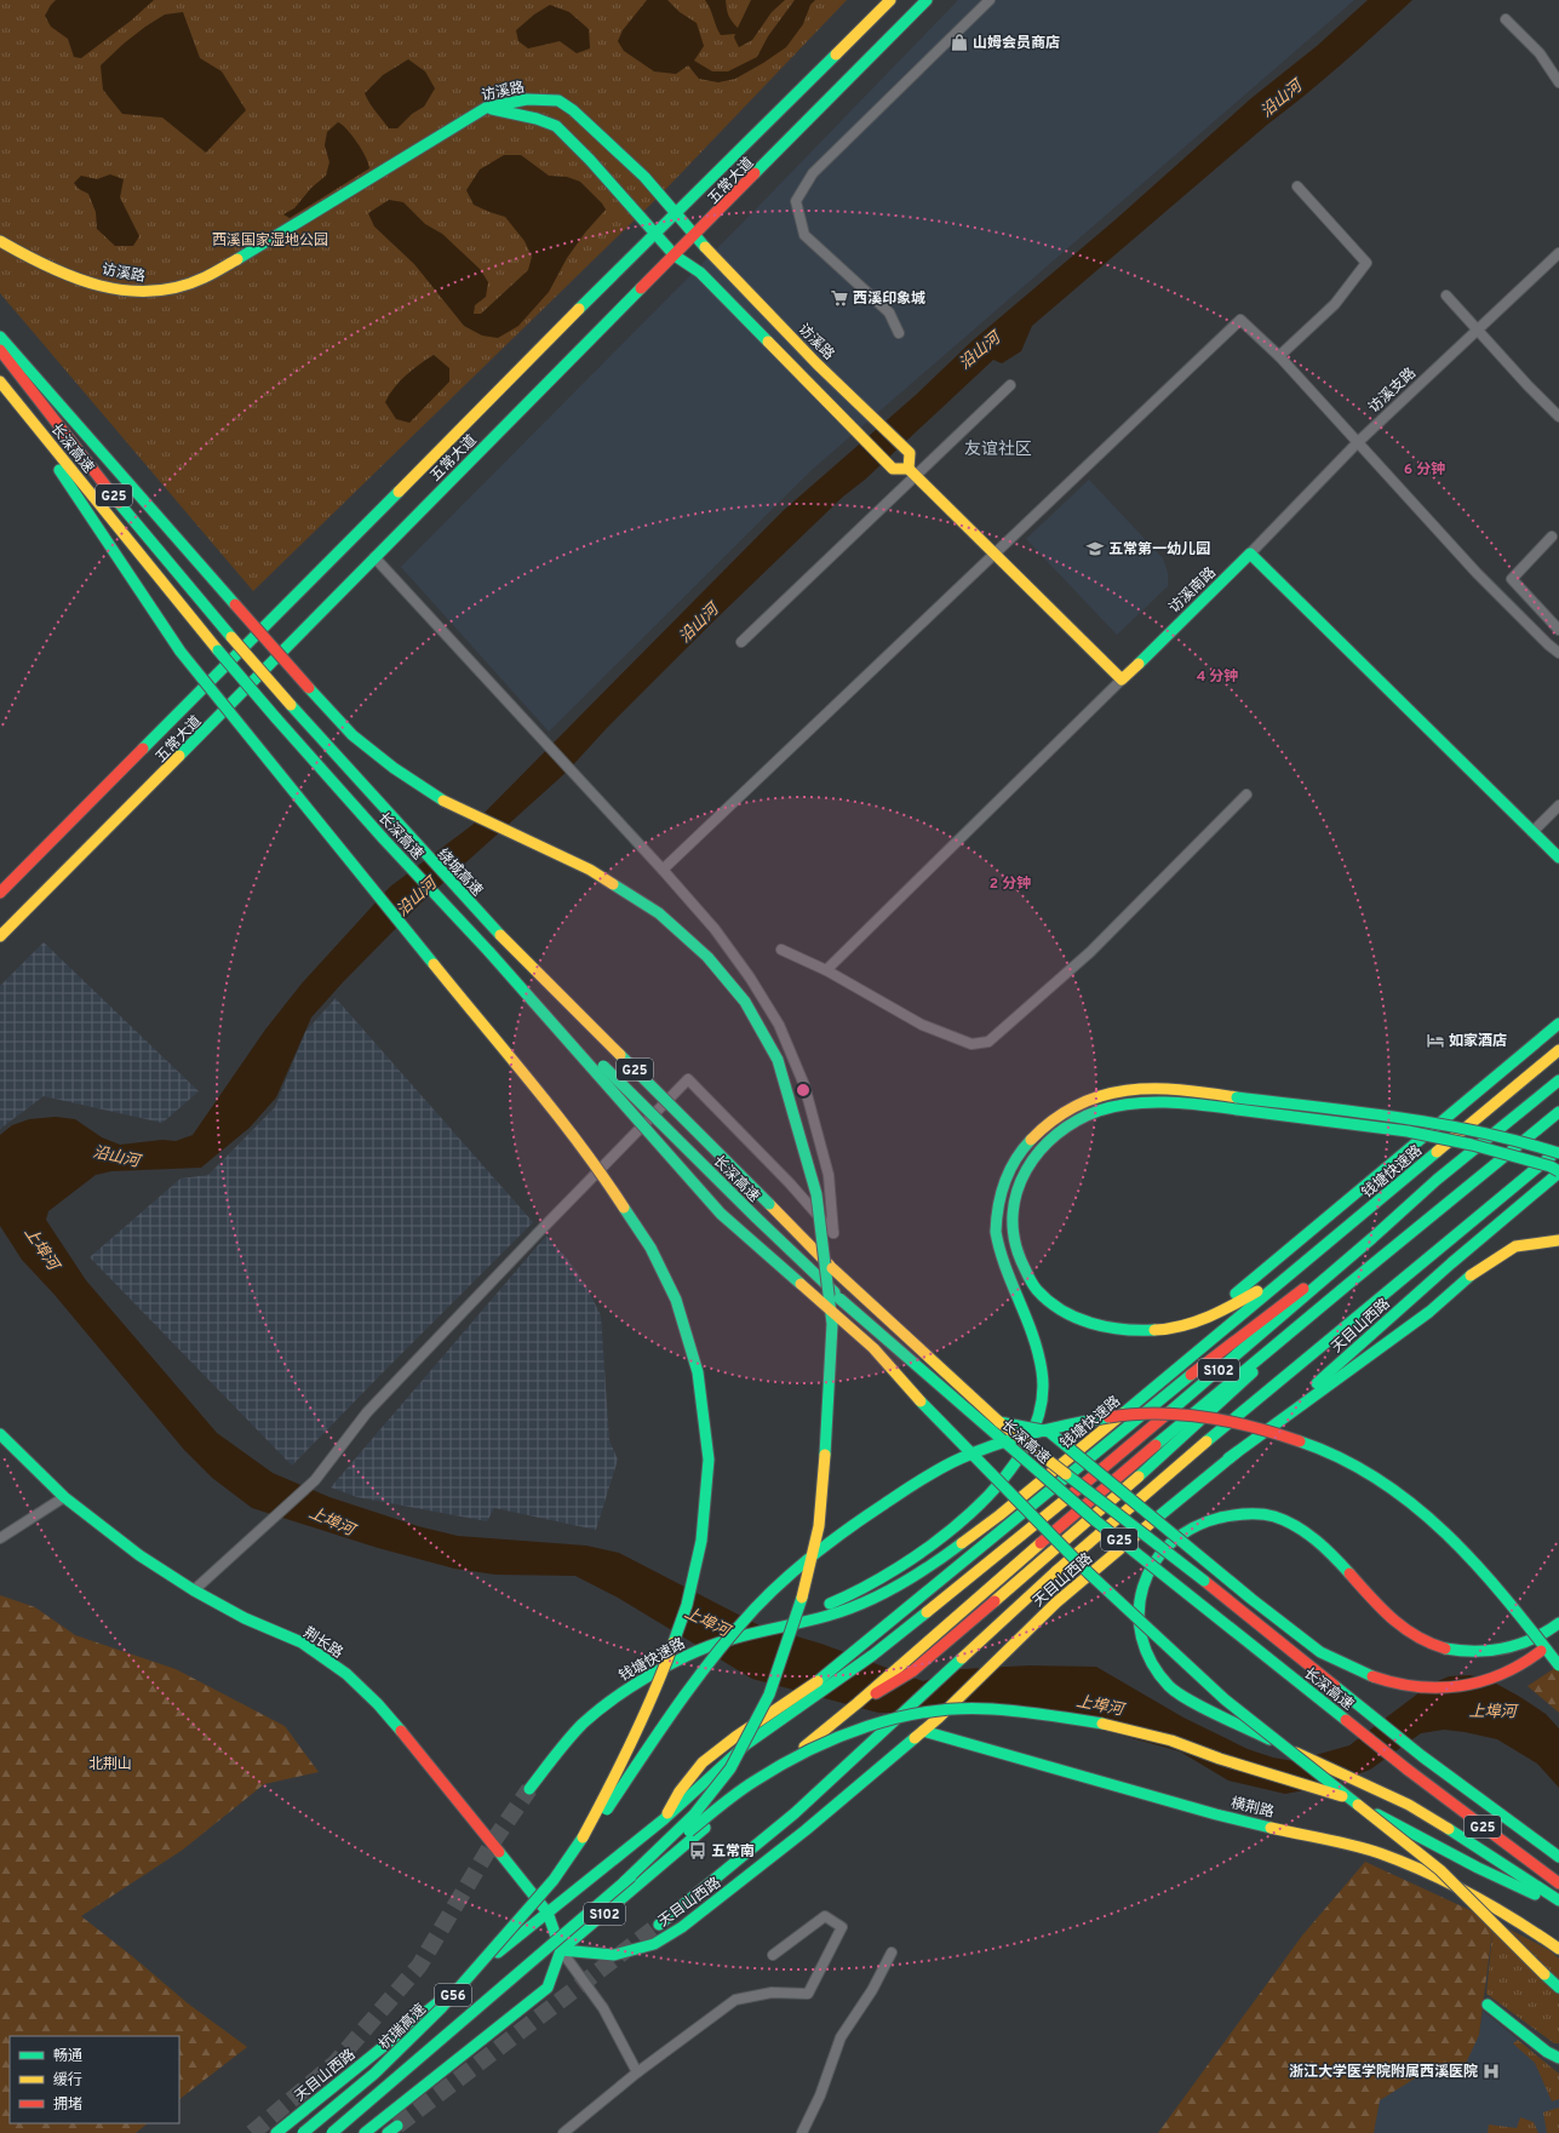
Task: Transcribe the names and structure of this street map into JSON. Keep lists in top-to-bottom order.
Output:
{
  "streets": {
    "main road": [
      "访溪路",
      "五常大道",
      "长深高速",
      "G25",
      "访溪南路",
      "绕城高速",
      "钱塘快速路",
      "天目山西路",
      "S102",
      "荆长路",
      "横荆路",
      "G56",
      "杭瑞高速"
    ],
    "street": ["访溪支路"]
  },
  "crossings": [
    ["访溪路", "五常大道"],
    ["访溪支路", "访溪南路"],
    ["长深高速", "绕城高速"],
    ["天目山西路", "荆长路"],
    ["天目山西路", "横荆路"]
  ],
  "districts": ["友谊社区"],
  "water": ["沿山河", "上埠河"],
  "parks": ["西溪国家湿地公园", "北荆山"],
  "places": {
    "shop": ["山姆会员商店"],
    "supermarket": ["西溪印象城"],
    "school or university": ["五常第一幼儿园"],
    "hotel": ["如家酒店"],
    "bus stop": ["五常南"],
    "hospital": ["浙江大学医学院附属西溪医院"]
  },
  "legend": ["畅通", "缓行", "拥堵"],
  "rings": ["6 分钟", "4 分钟", "2 分钟"]
}
